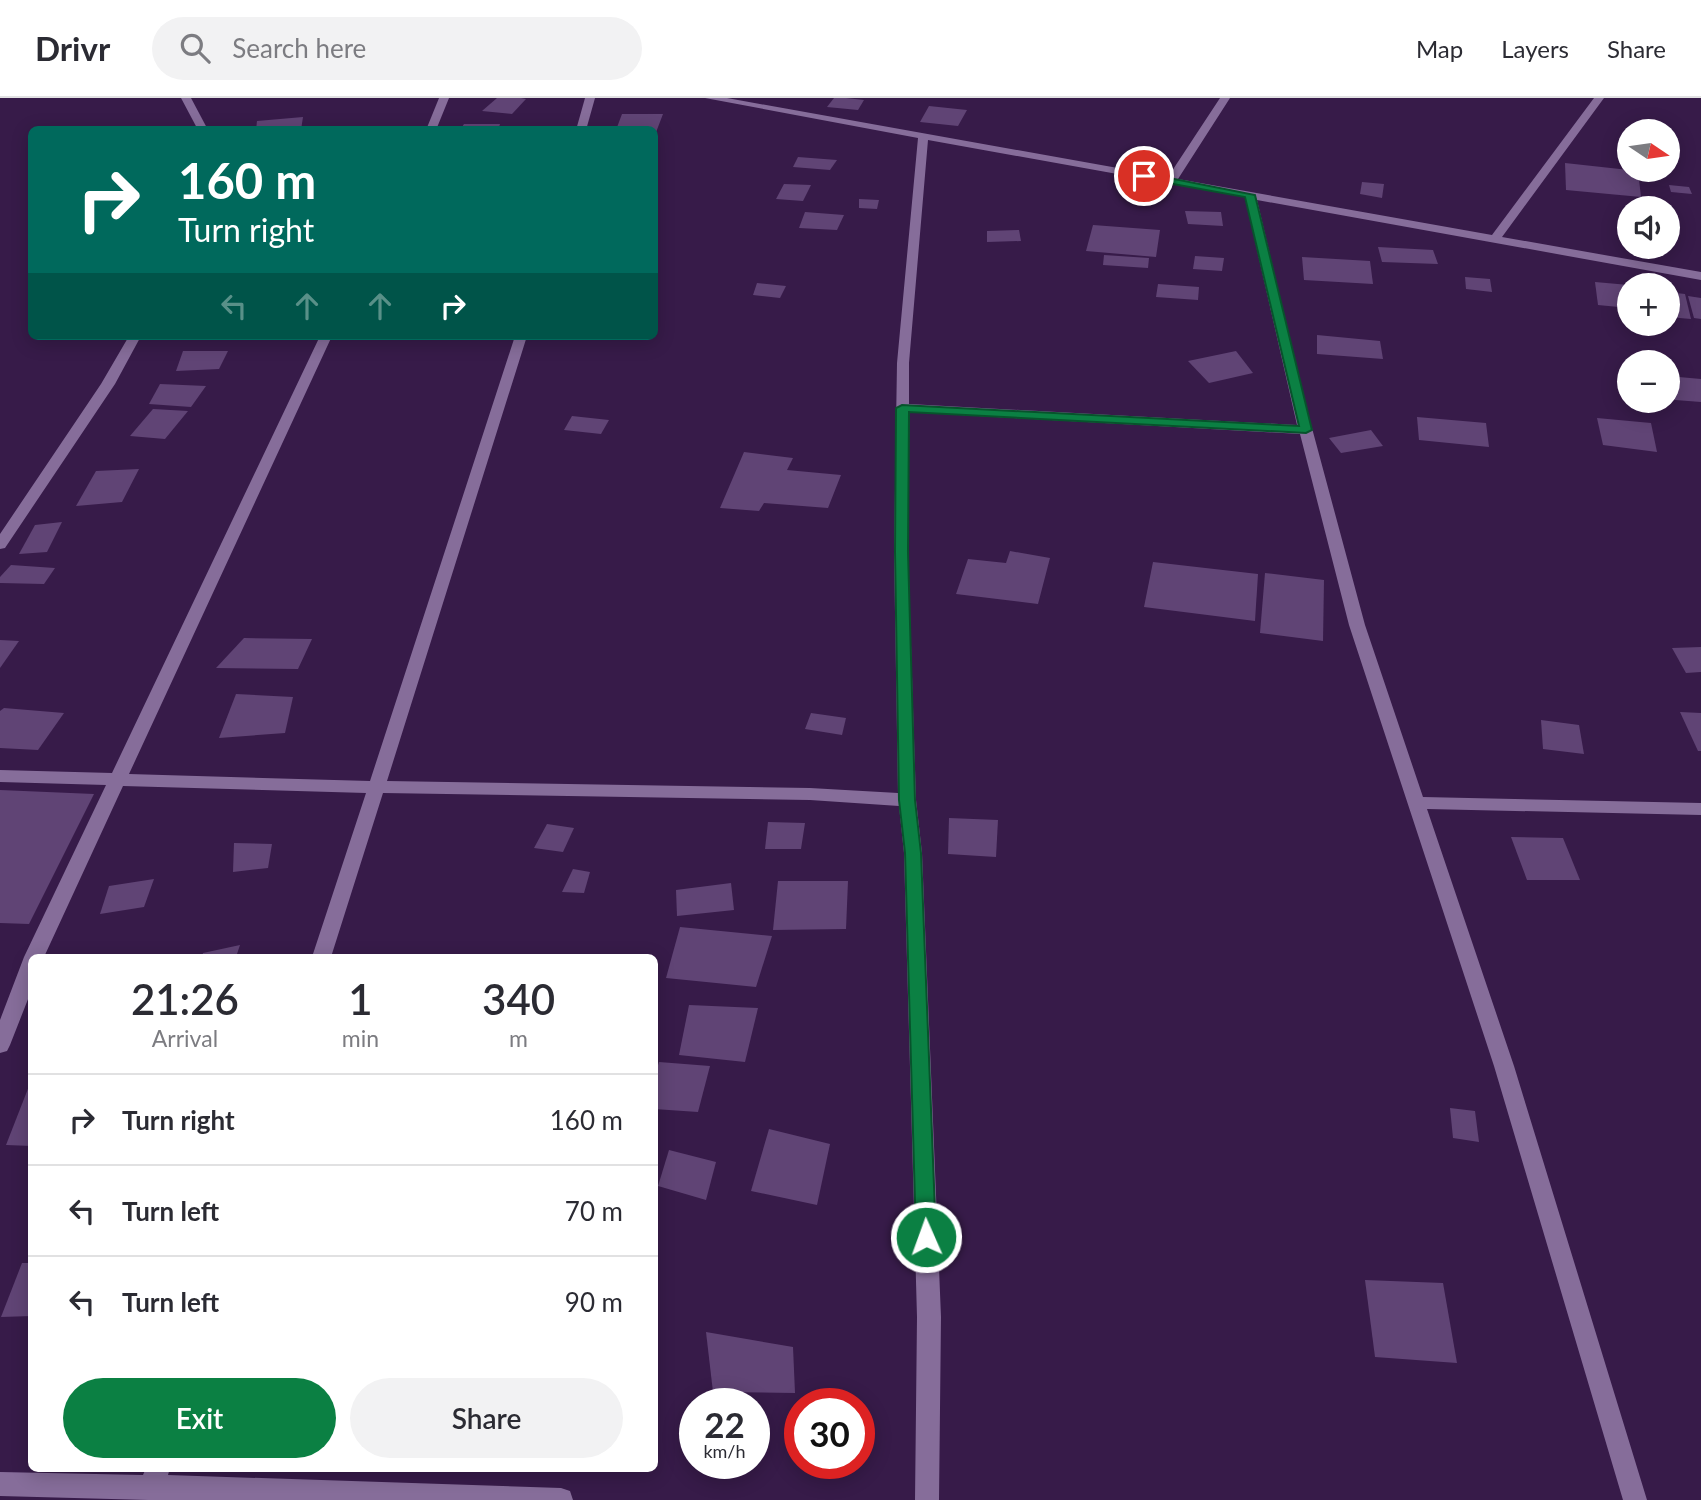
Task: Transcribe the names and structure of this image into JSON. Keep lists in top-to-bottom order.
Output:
{
  "north": "right",
  "page": {
    "header": "Drivr",
    "search": "Search here",
    "nav": ["Map", "Layers", "Share"],
    "map_buttons": ["+", "−"],
    "turn": ["160 m", "Turn right"],
    "eta": [
      "21:26",
      "Arrival",
      "1",
      "min",
      "340",
      "m"
    ],
    "list": [
      {
        "name": "Turn right",
        "value": "160 m"
      },
      {
        "name": "Turn left",
        "value": "70 m"
      },
      {
        "name": "Turn left",
        "value": "90 m"
      }
    ],
    "buttons": ["Exit", "Share"],
    "speed": "22 km/h",
    "limit": "30"
  }
}
